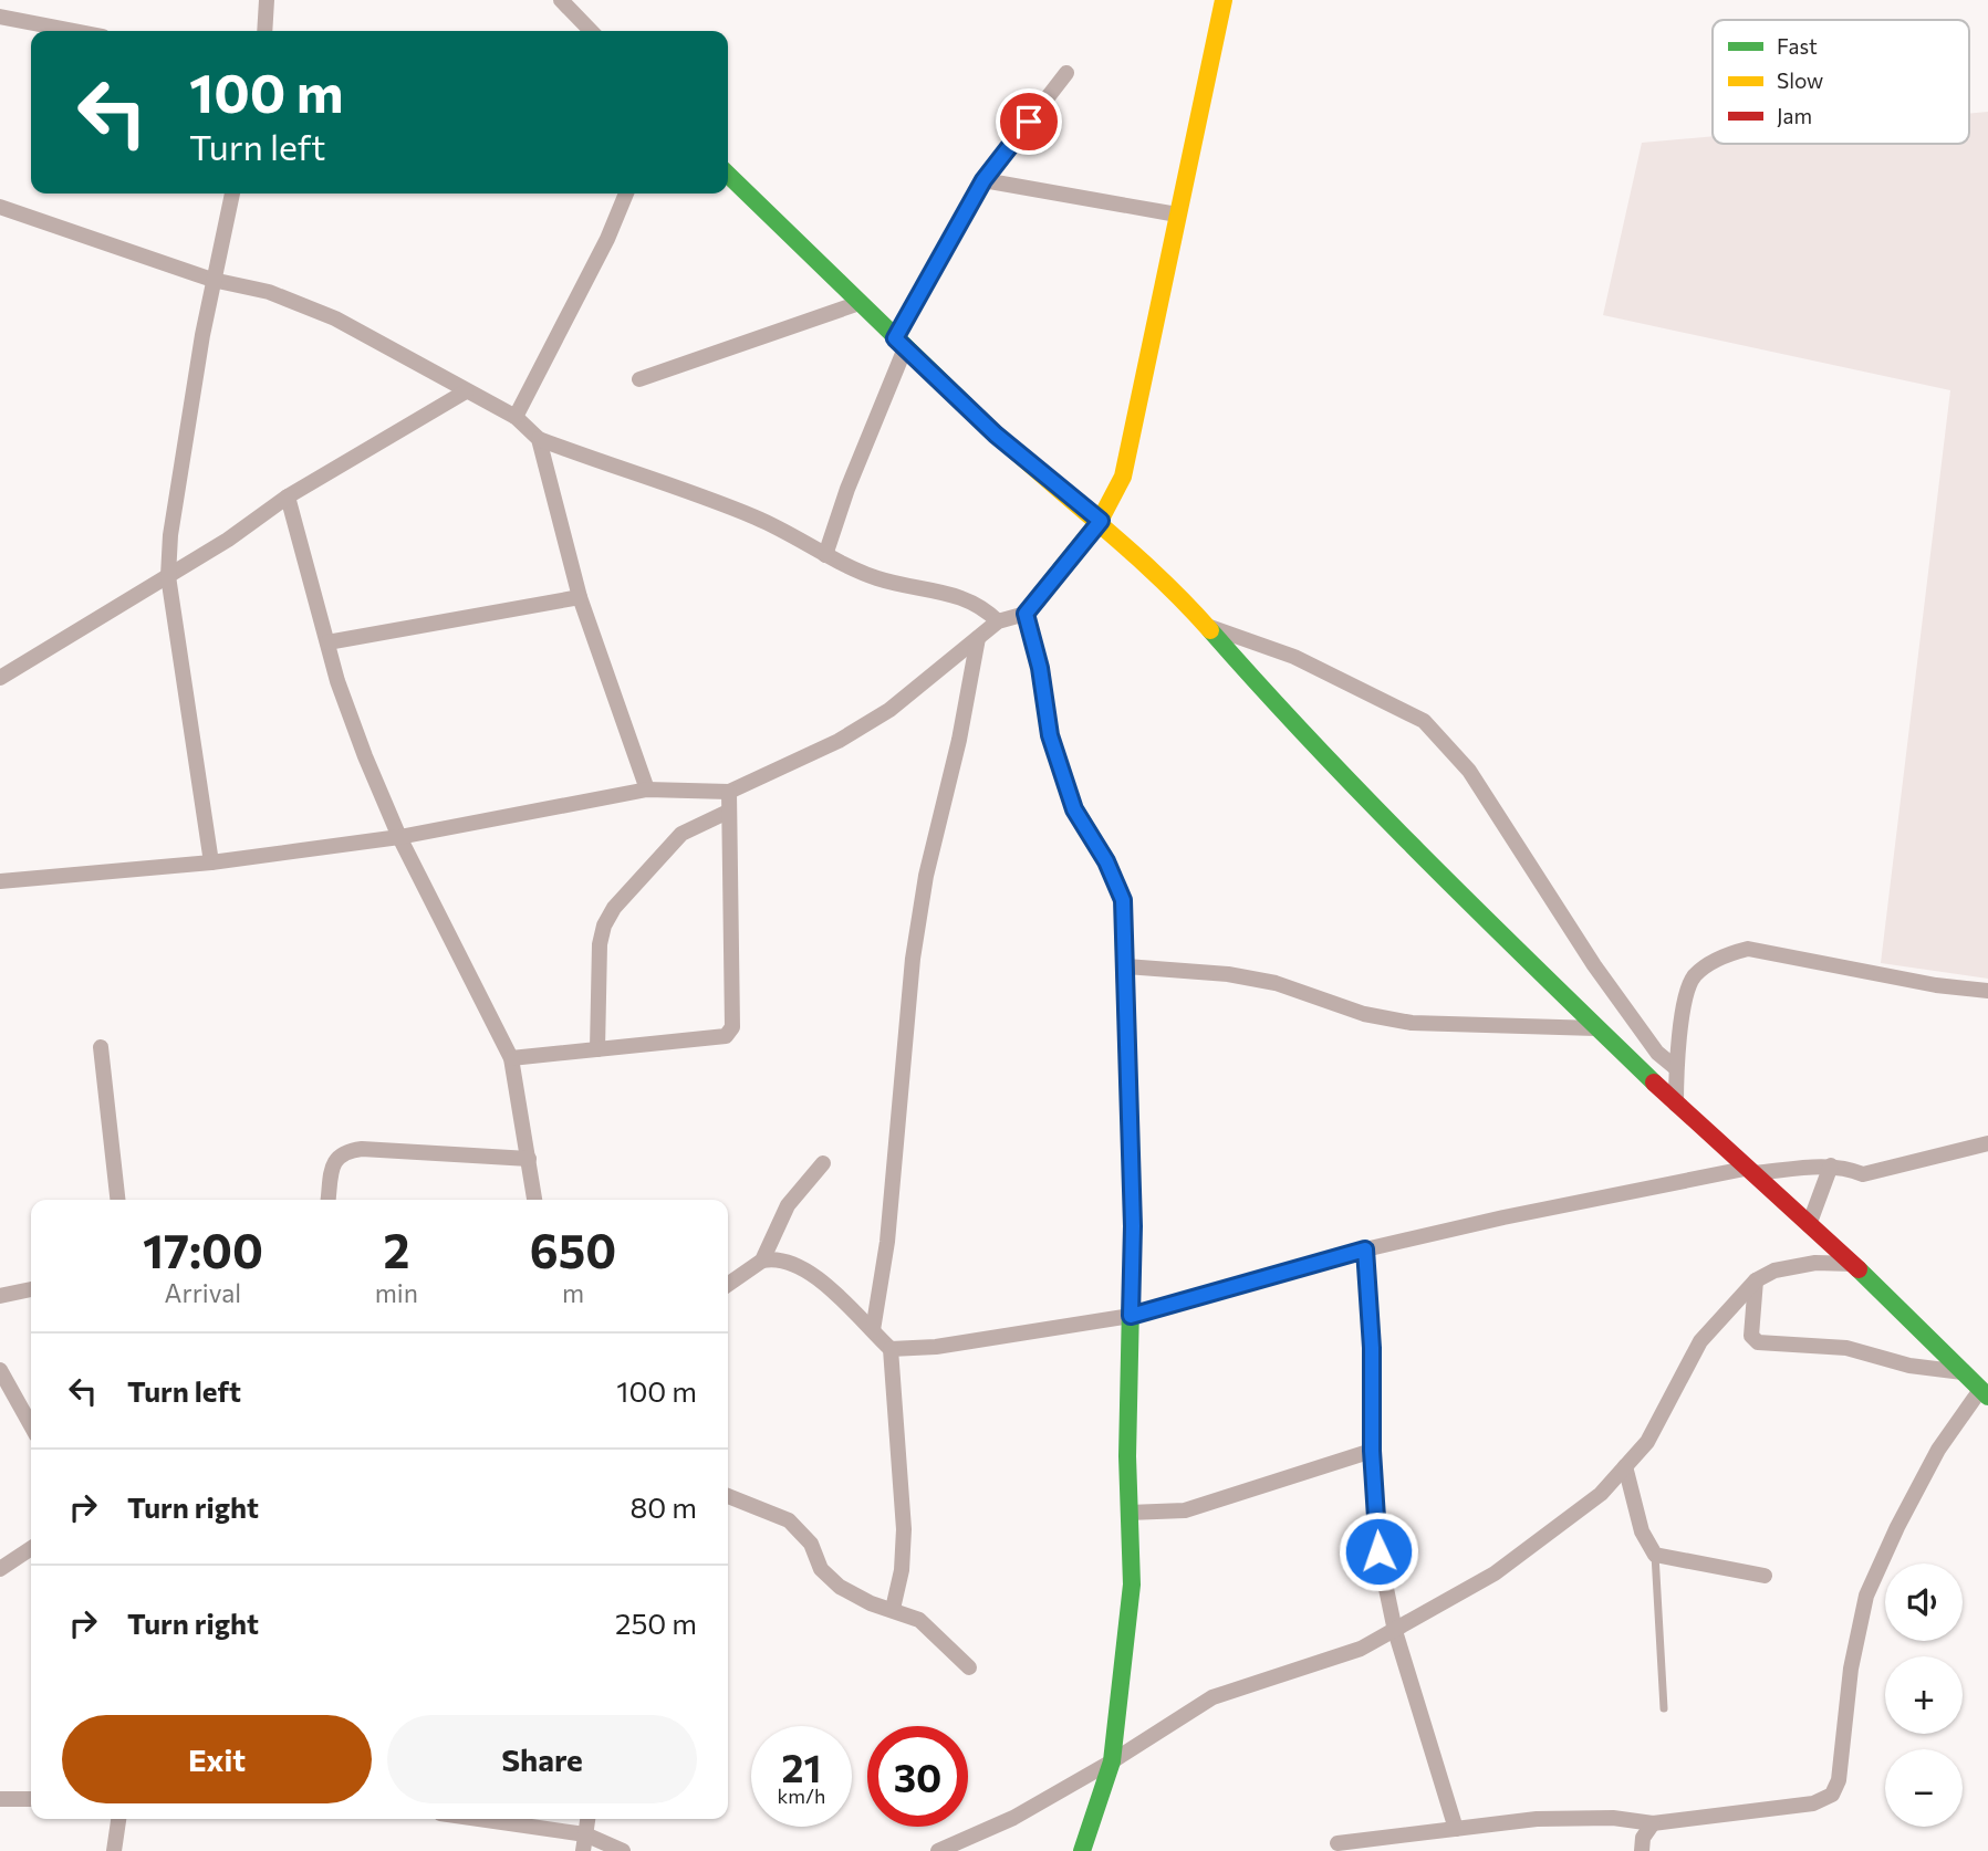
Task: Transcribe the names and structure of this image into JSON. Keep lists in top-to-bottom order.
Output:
{
  "legend": ["Fast", "Slow", "Jam"],
  "page": {
    "turn": ["100 m", "Turn left"],
    "eta": [
      "17:00",
      "Arrival",
      "2",
      "min",
      "650",
      "m"
    ],
    "list": [
      {
        "name": "Turn left",
        "value": "100 m"
      },
      {
        "name": "Turn right",
        "value": "80 m"
      },
      {
        "name": "Turn right",
        "value": "250 m"
      }
    ],
    "map_buttons": ["+", "−"],
    "buttons": ["Exit", "Share"],
    "speed": "21 km/h",
    "limit": "30"
  }
}
